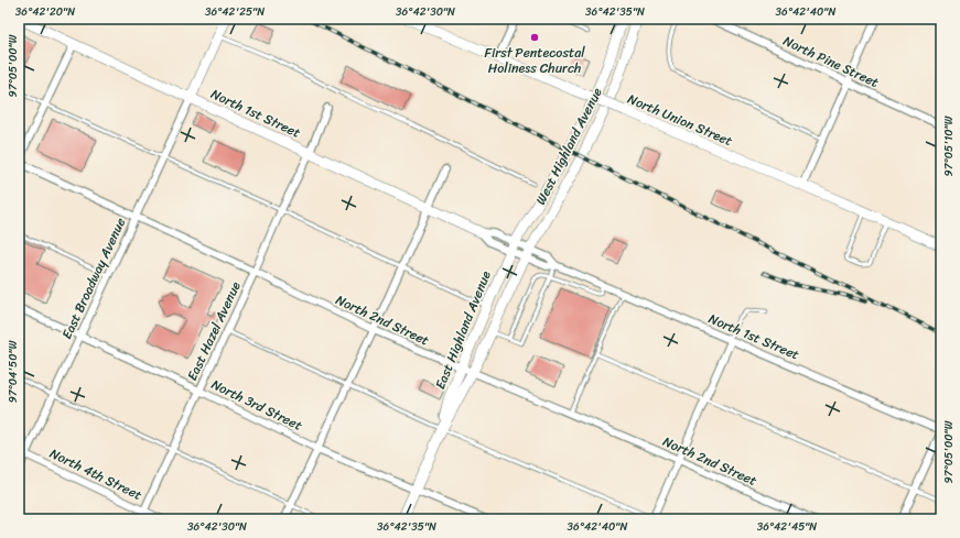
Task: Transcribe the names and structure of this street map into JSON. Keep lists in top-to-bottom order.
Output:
{
  "streets": {
    "main road": [
      "North 1st Street",
      "North Union Street",
      "West Highland Avenue",
      "East Highland Avenue"
    ],
    "street": [
      "North Pine Street",
      "East Broadway Avenue",
      "North 2nd Street",
      "East Hazel Avenue",
      "North 3rd Street",
      "North 4th Street"
    ]
  },
  "crossings": [
    ["North 1st Street", "West Highland Avenue"],
    ["North 1st Street", "East Broadway Avenue"],
    ["North 1st Street", "East Highland Avenue"],
    ["North 1st Street", "East Hazel Avenue"],
    ["West Highland Avenue", "East Highland Avenue"],
    ["East Broadway Avenue", "North 2nd Street"],
    ["East Broadway Avenue", "North 3rd Street"],
    ["East Broadway Avenue", "North 4th Street"],
    ["North 2nd Street", "East Highland Avenue"],
    ["North 2nd Street", "East Hazel Avenue"],
    ["East Highland Avenue", "North 3rd Street"],
    ["East Hazel Avenue", "North 3rd Street"],
    ["East Hazel Avenue", "North 4th Street"]
  ],
  "places": ["First Pentecostal Holiness Church"],
  "coordinates": [
    "36°42'20\"N",
    "36°42'25\"N",
    "36°42'30\"N",
    "36°42'35\"N",
    "36°42'40\"N",
    "97°05'00\"W",
    "97°05'10\"W",
    "97°04'50\"W",
    "36°42'45\"N"
  ]
}
